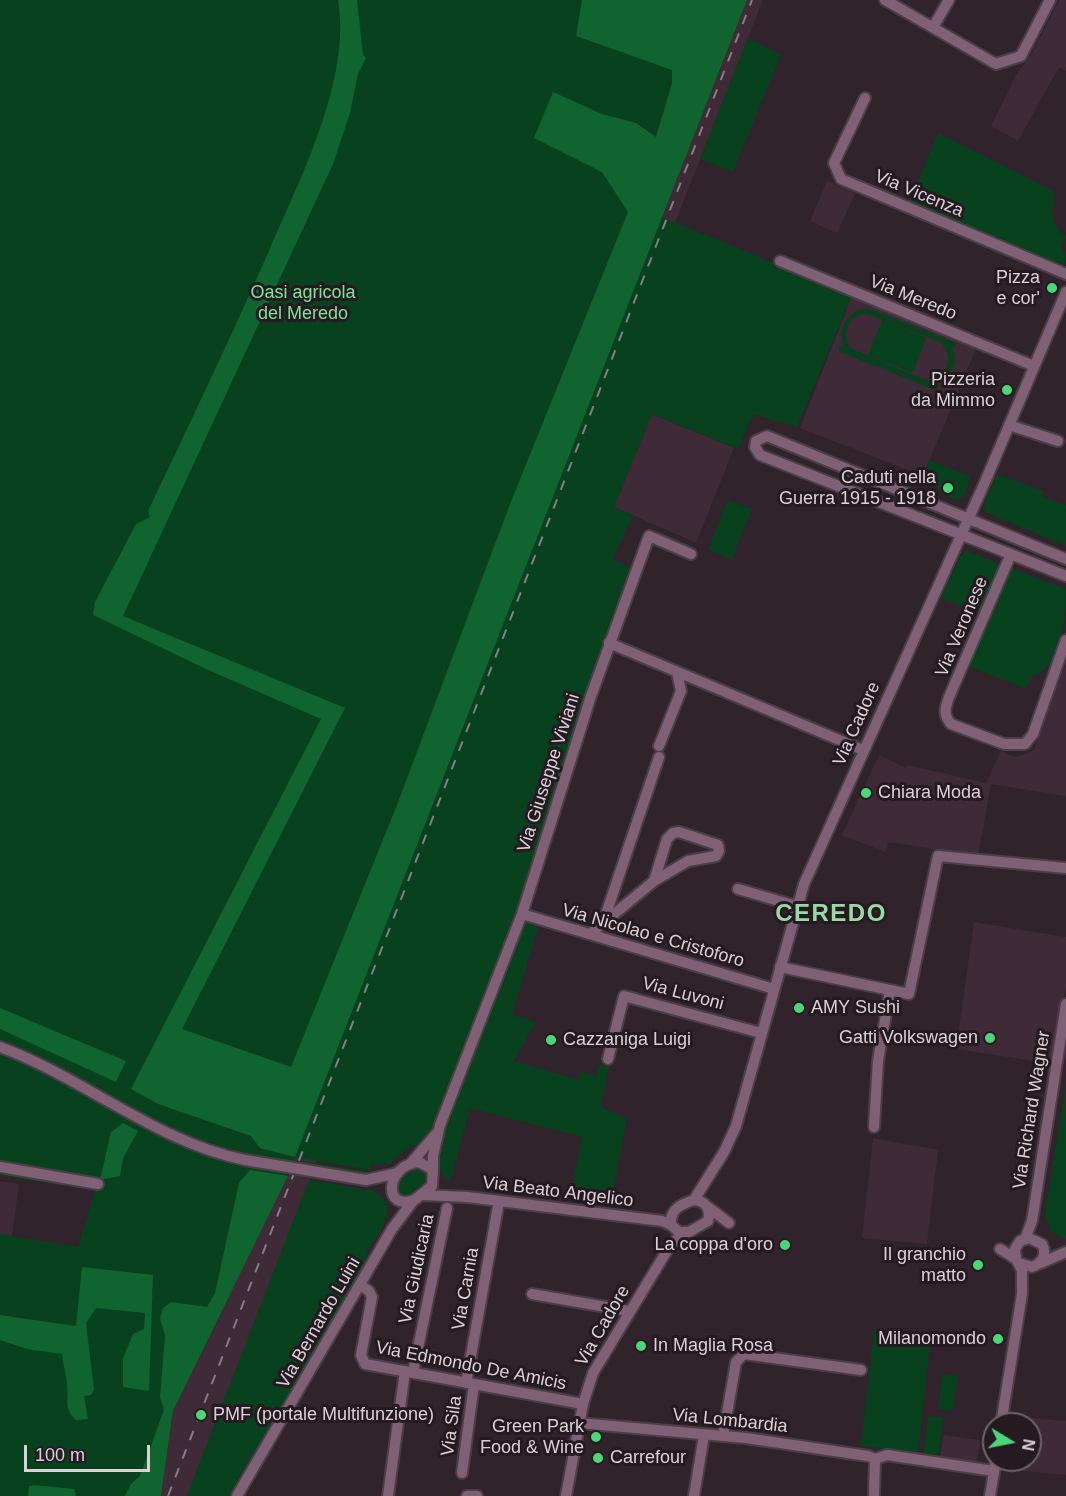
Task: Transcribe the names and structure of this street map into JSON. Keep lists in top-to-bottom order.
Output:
{
  "streets": {
    "street": [
      "Via Vicenza",
      "Via Meredo",
      "Via Veronese",
      "Via Cadore",
      "Via Giuseppe Viviani",
      "Via Nicolao e Cristoforo",
      "Via Luvoni",
      "Via Richard Wagner",
      "Via Beato Angelico",
      "Via Giudicaria",
      "Via Carnia",
      "Via Bernardo Luini",
      "Via Edmondo De Amicis",
      "Via Lombardia",
      "Via Sila"
    ]
  },
  "crossings": [
    ["Via Meredo", "Via Cadore"],
    ["Via Cadore", "Via Nicolao e Cristoforo"],
    ["Via Cadore", "Via Luvoni"],
    ["Via Cadore", "Via Beato Angelico"],
    ["Via Cadore", "Via Edmondo De Amicis"],
    ["Via Cadore", "Via Lombardia"],
    ["Via Giuseppe Viviani", "Via Nicolao e Cristoforo"],
    ["Via Beato Angelico", "Via Carnia"],
    ["Via Beato Angelico", "Via Bernardo Luini"],
    ["Via Giudicaria", "Via Edmondo De Amicis"],
    ["Via Carnia", "Via Edmondo De Amicis"],
    ["Via Carnia", "Via Sila"],
    ["Via Bernardo Luini", "Via Edmondo De Amicis"],
    ["Via Edmondo De Amicis", "Via Sila"]
  ],
  "districts": ["CEREDO"],
  "parks": ["Oasi agricola del Meredo"],
  "places": [
    "Pizza e cor'",
    "Pizzeria da Mimmo",
    "Caduti nella Guerra 1915 - 1918",
    "Chiara Moda",
    "AMY Sushi",
    "Gatti Volkswagen",
    "Cazzaniga Luigi",
    "La coppa d'oro",
    "Il granchio matto",
    "Milanomondo",
    "In Maglia Rosa",
    "PMF (portale Multifunzione)",
    "Green Park Food & Wine",
    "Carrefour"
  ],
  "scale_bar": "100 m",
  "north": "right"
}
